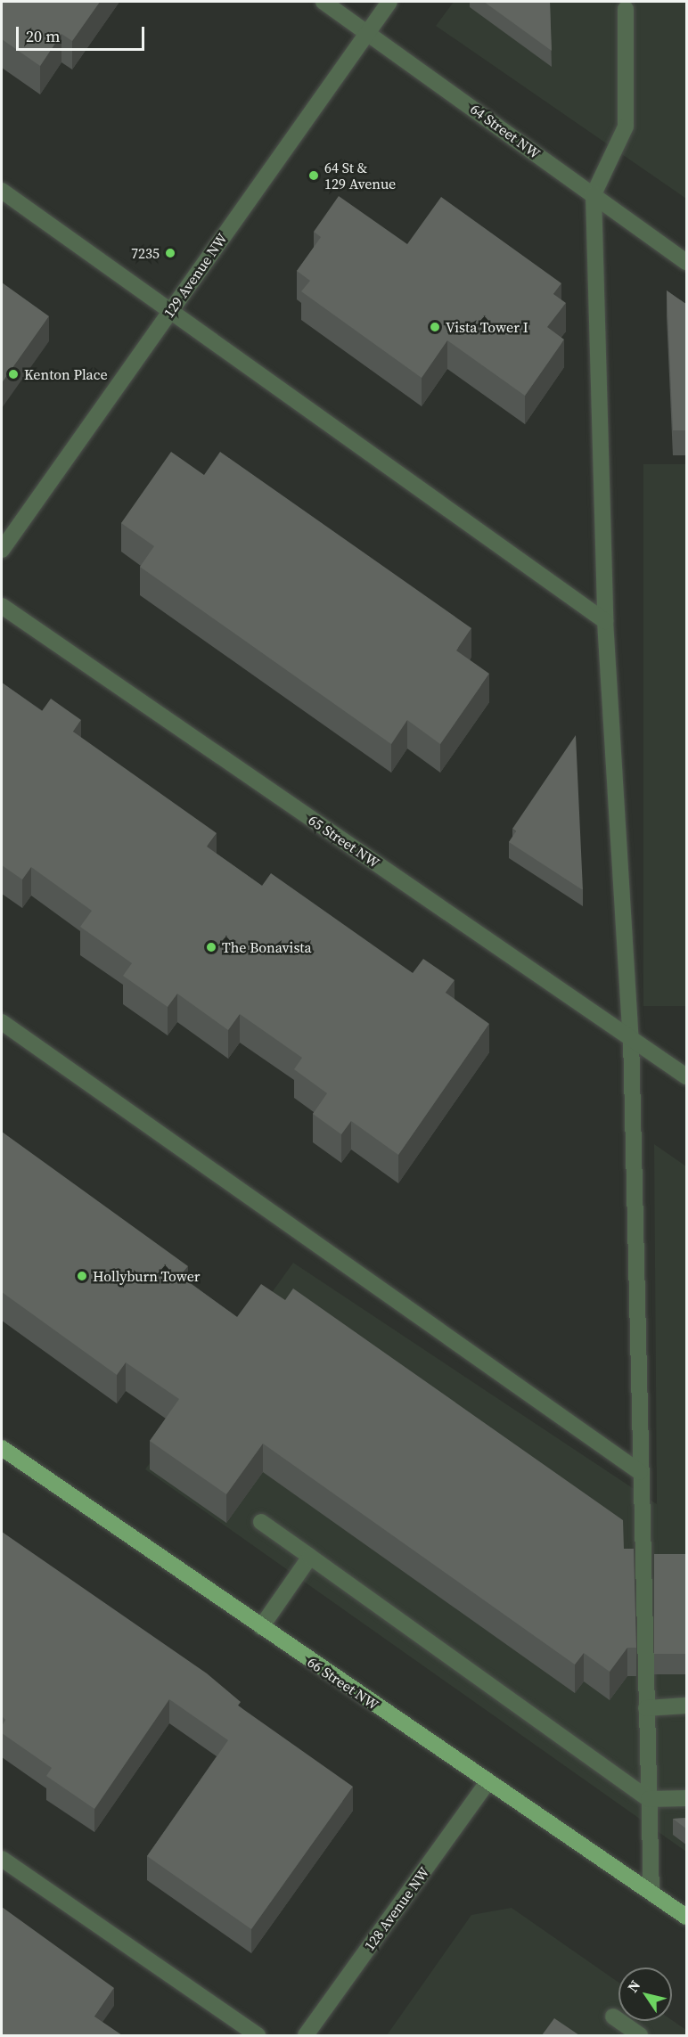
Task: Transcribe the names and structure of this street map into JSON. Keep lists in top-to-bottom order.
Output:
{
  "streets": {
    "main road": ["66 Street NW"],
    "street": [
      "64 Street NW",
      "129 Avenue NW",
      "65 Street NW",
      "128 Avenue NW"
    ]
  },
  "crossings": [
    ["64 Street NW", "129 Avenue NW"],
    ["66 Street NW", "128 Avenue NW"]
  ],
  "places": [
    "64 St & 129 Avenue",
    "7235",
    "Vista Tower I",
    "Kenton Place",
    "The Bonavista",
    "Hollyburn Tower"
  ],
  "scale_bar": "20 m",
  "north": "top left"
}
